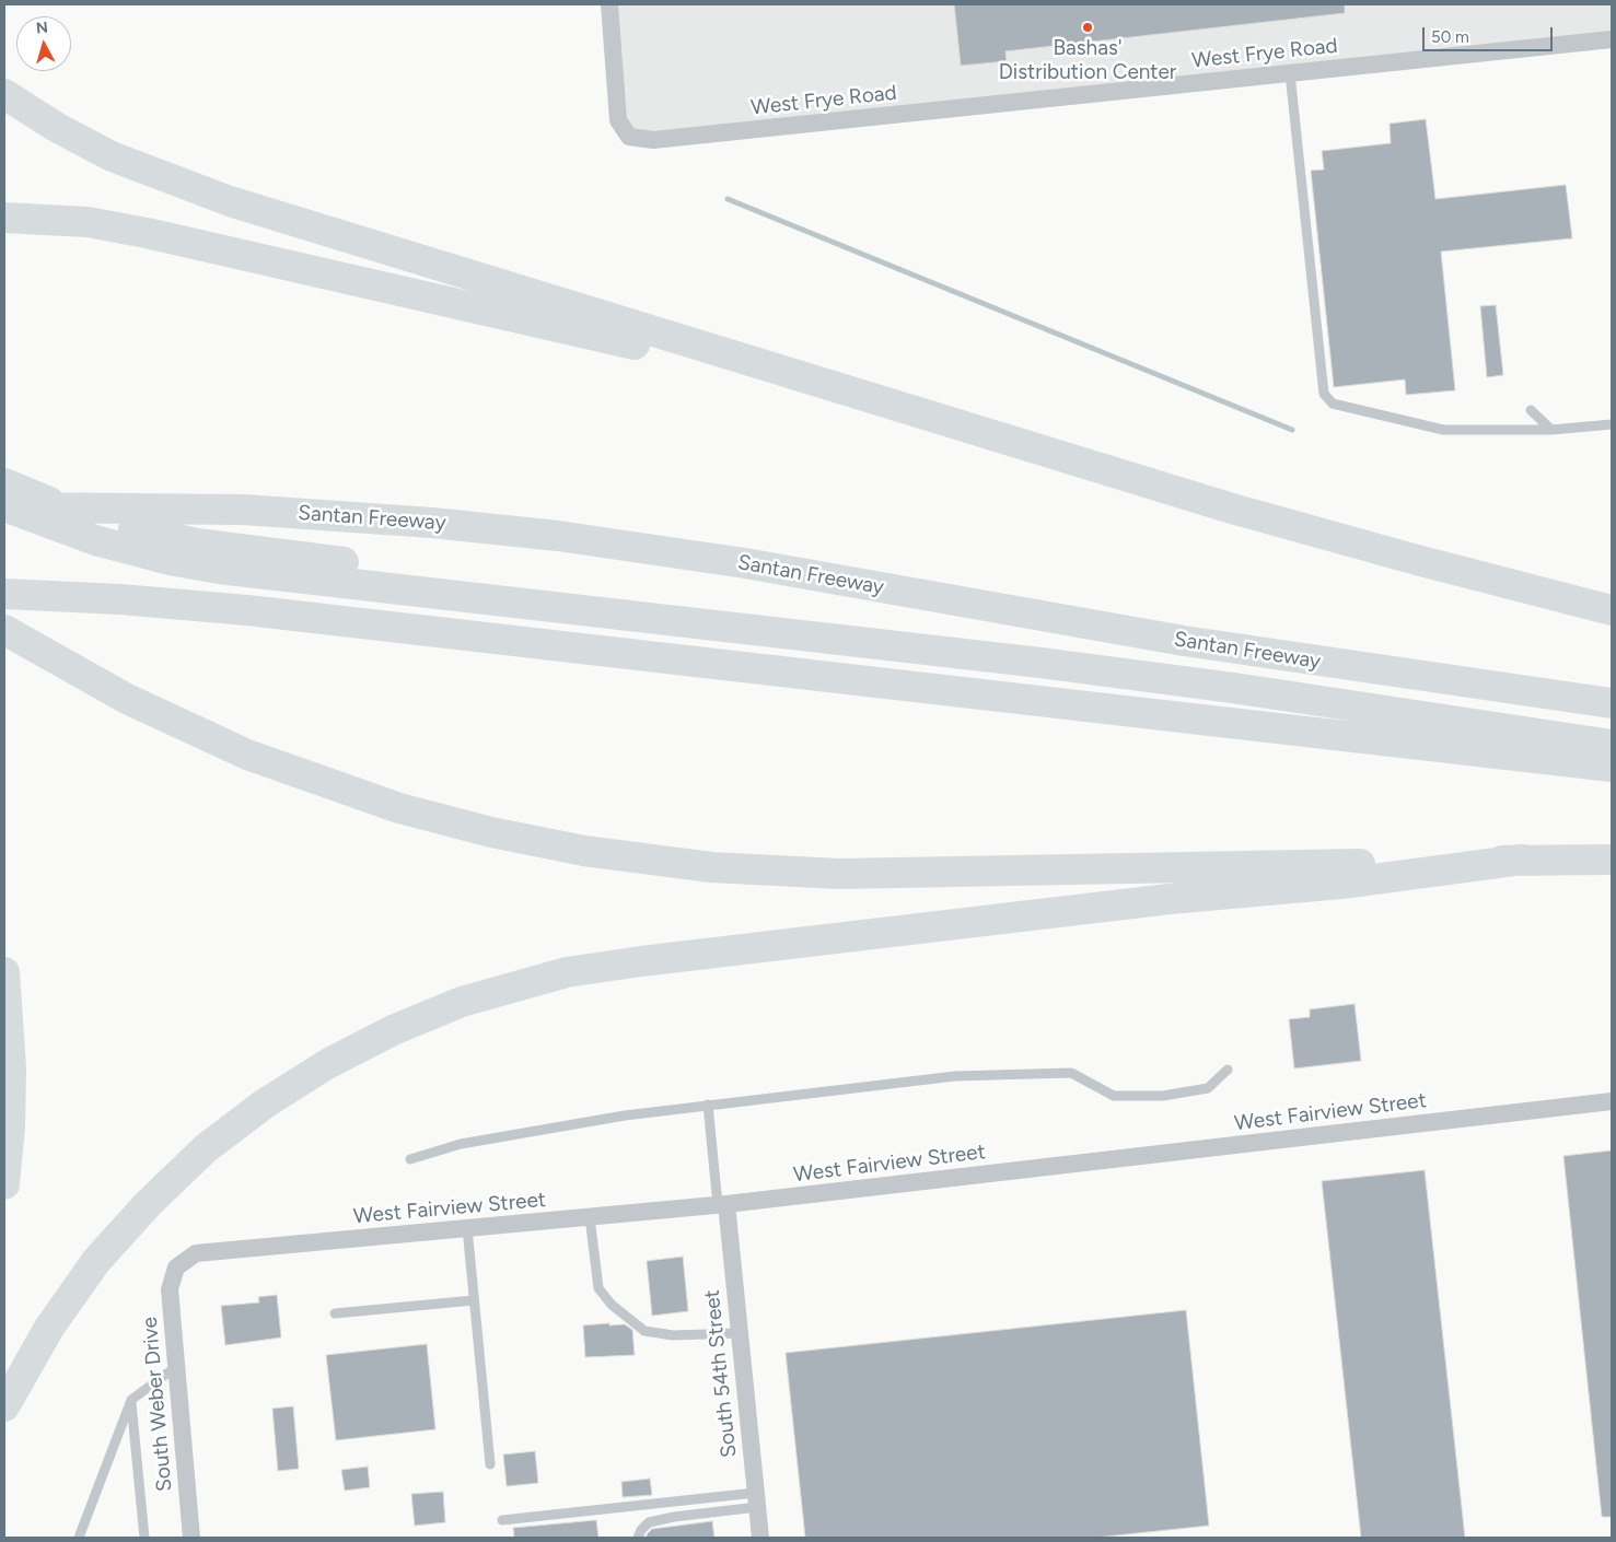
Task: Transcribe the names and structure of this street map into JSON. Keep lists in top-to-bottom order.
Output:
{
  "streets": {
    "highway": ["Santan Freeway"],
    "street": [
      "West Frye Road",
      "West Fairview Street",
      "South 54th Street",
      "South Weber Drive"
    ]
  },
  "crossings": [
    ["West Fairview Street", "South 54th Street"],
    ["West Fairview Street", "South Weber Drive"]
  ],
  "places": ["Bashas' Distribution Center"],
  "scale_bar": "50 m",
  "north": "top"
}
